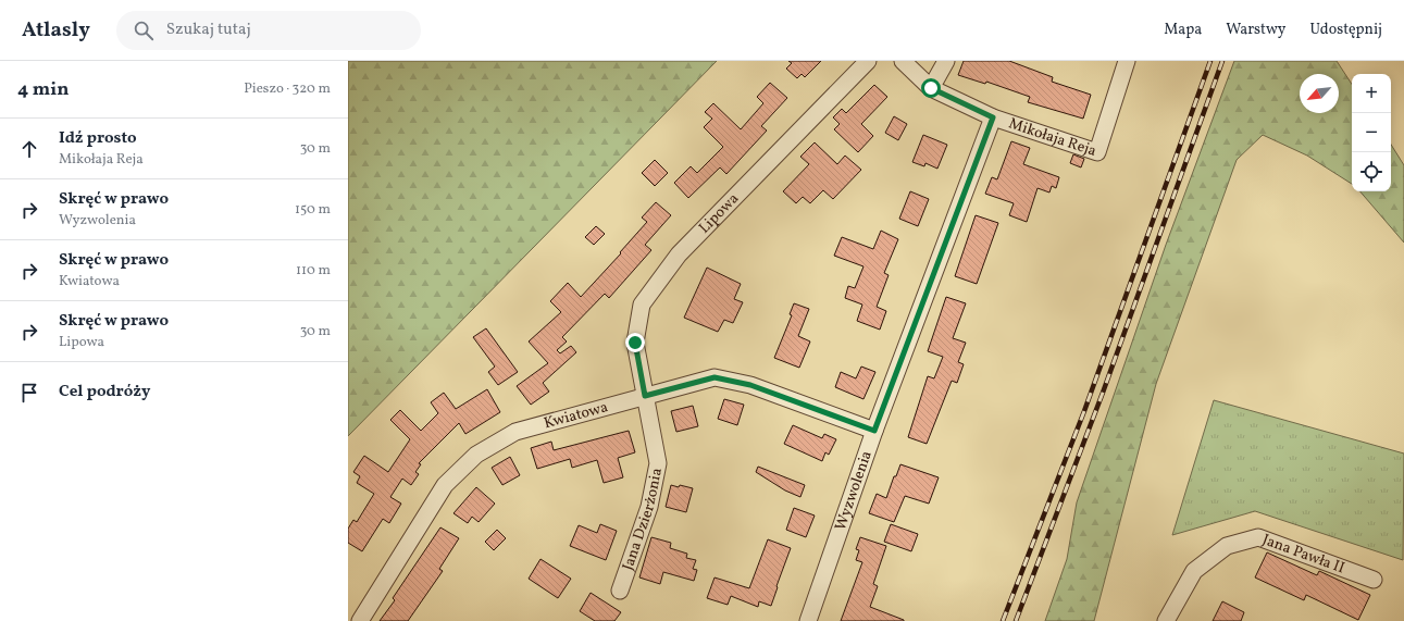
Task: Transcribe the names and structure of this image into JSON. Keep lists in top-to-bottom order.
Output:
{
  "streets": {
    "street": [
      "Mikołaja Reja",
      "Lipowa",
      "Kwiatowa",
      "Wyzwolenia",
      "Jana Dzierżonia",
      "Jana Pawła II"
    ]
  },
  "crossings": [
    ["Mikołaja Reja", "Wyzwolenia"],
    ["Lipowa", "Kwiatowa"],
    ["Lipowa", "Jana Dzierżonia"],
    ["Kwiatowa", "Wyzwolenia"],
    ["Kwiatowa", "Jana Dzierżonia"]
  ],
  "north": "bottom left",
  "page": {
    "header": "Atlasly",
    "search": "Szukaj tutaj",
    "nav": ["Mapa", "Warstwy", "Udostępnij"],
    "heading": ["4 min", "Pieszo · 320 m"],
    "map_buttons": ["+", "−"],
    "list": [
      ["Idź prosto", "Mikołaja Reja", "30 m"],
      ["Skręć w prawo", "Wyzwolenia", "150 m"],
      ["Skręć w prawo", "Kwiatowa", "110 m"],
      ["Skręć w prawo", "Lipowa", "30 m"],
      "Cel podróży"
    ]
  }
}
